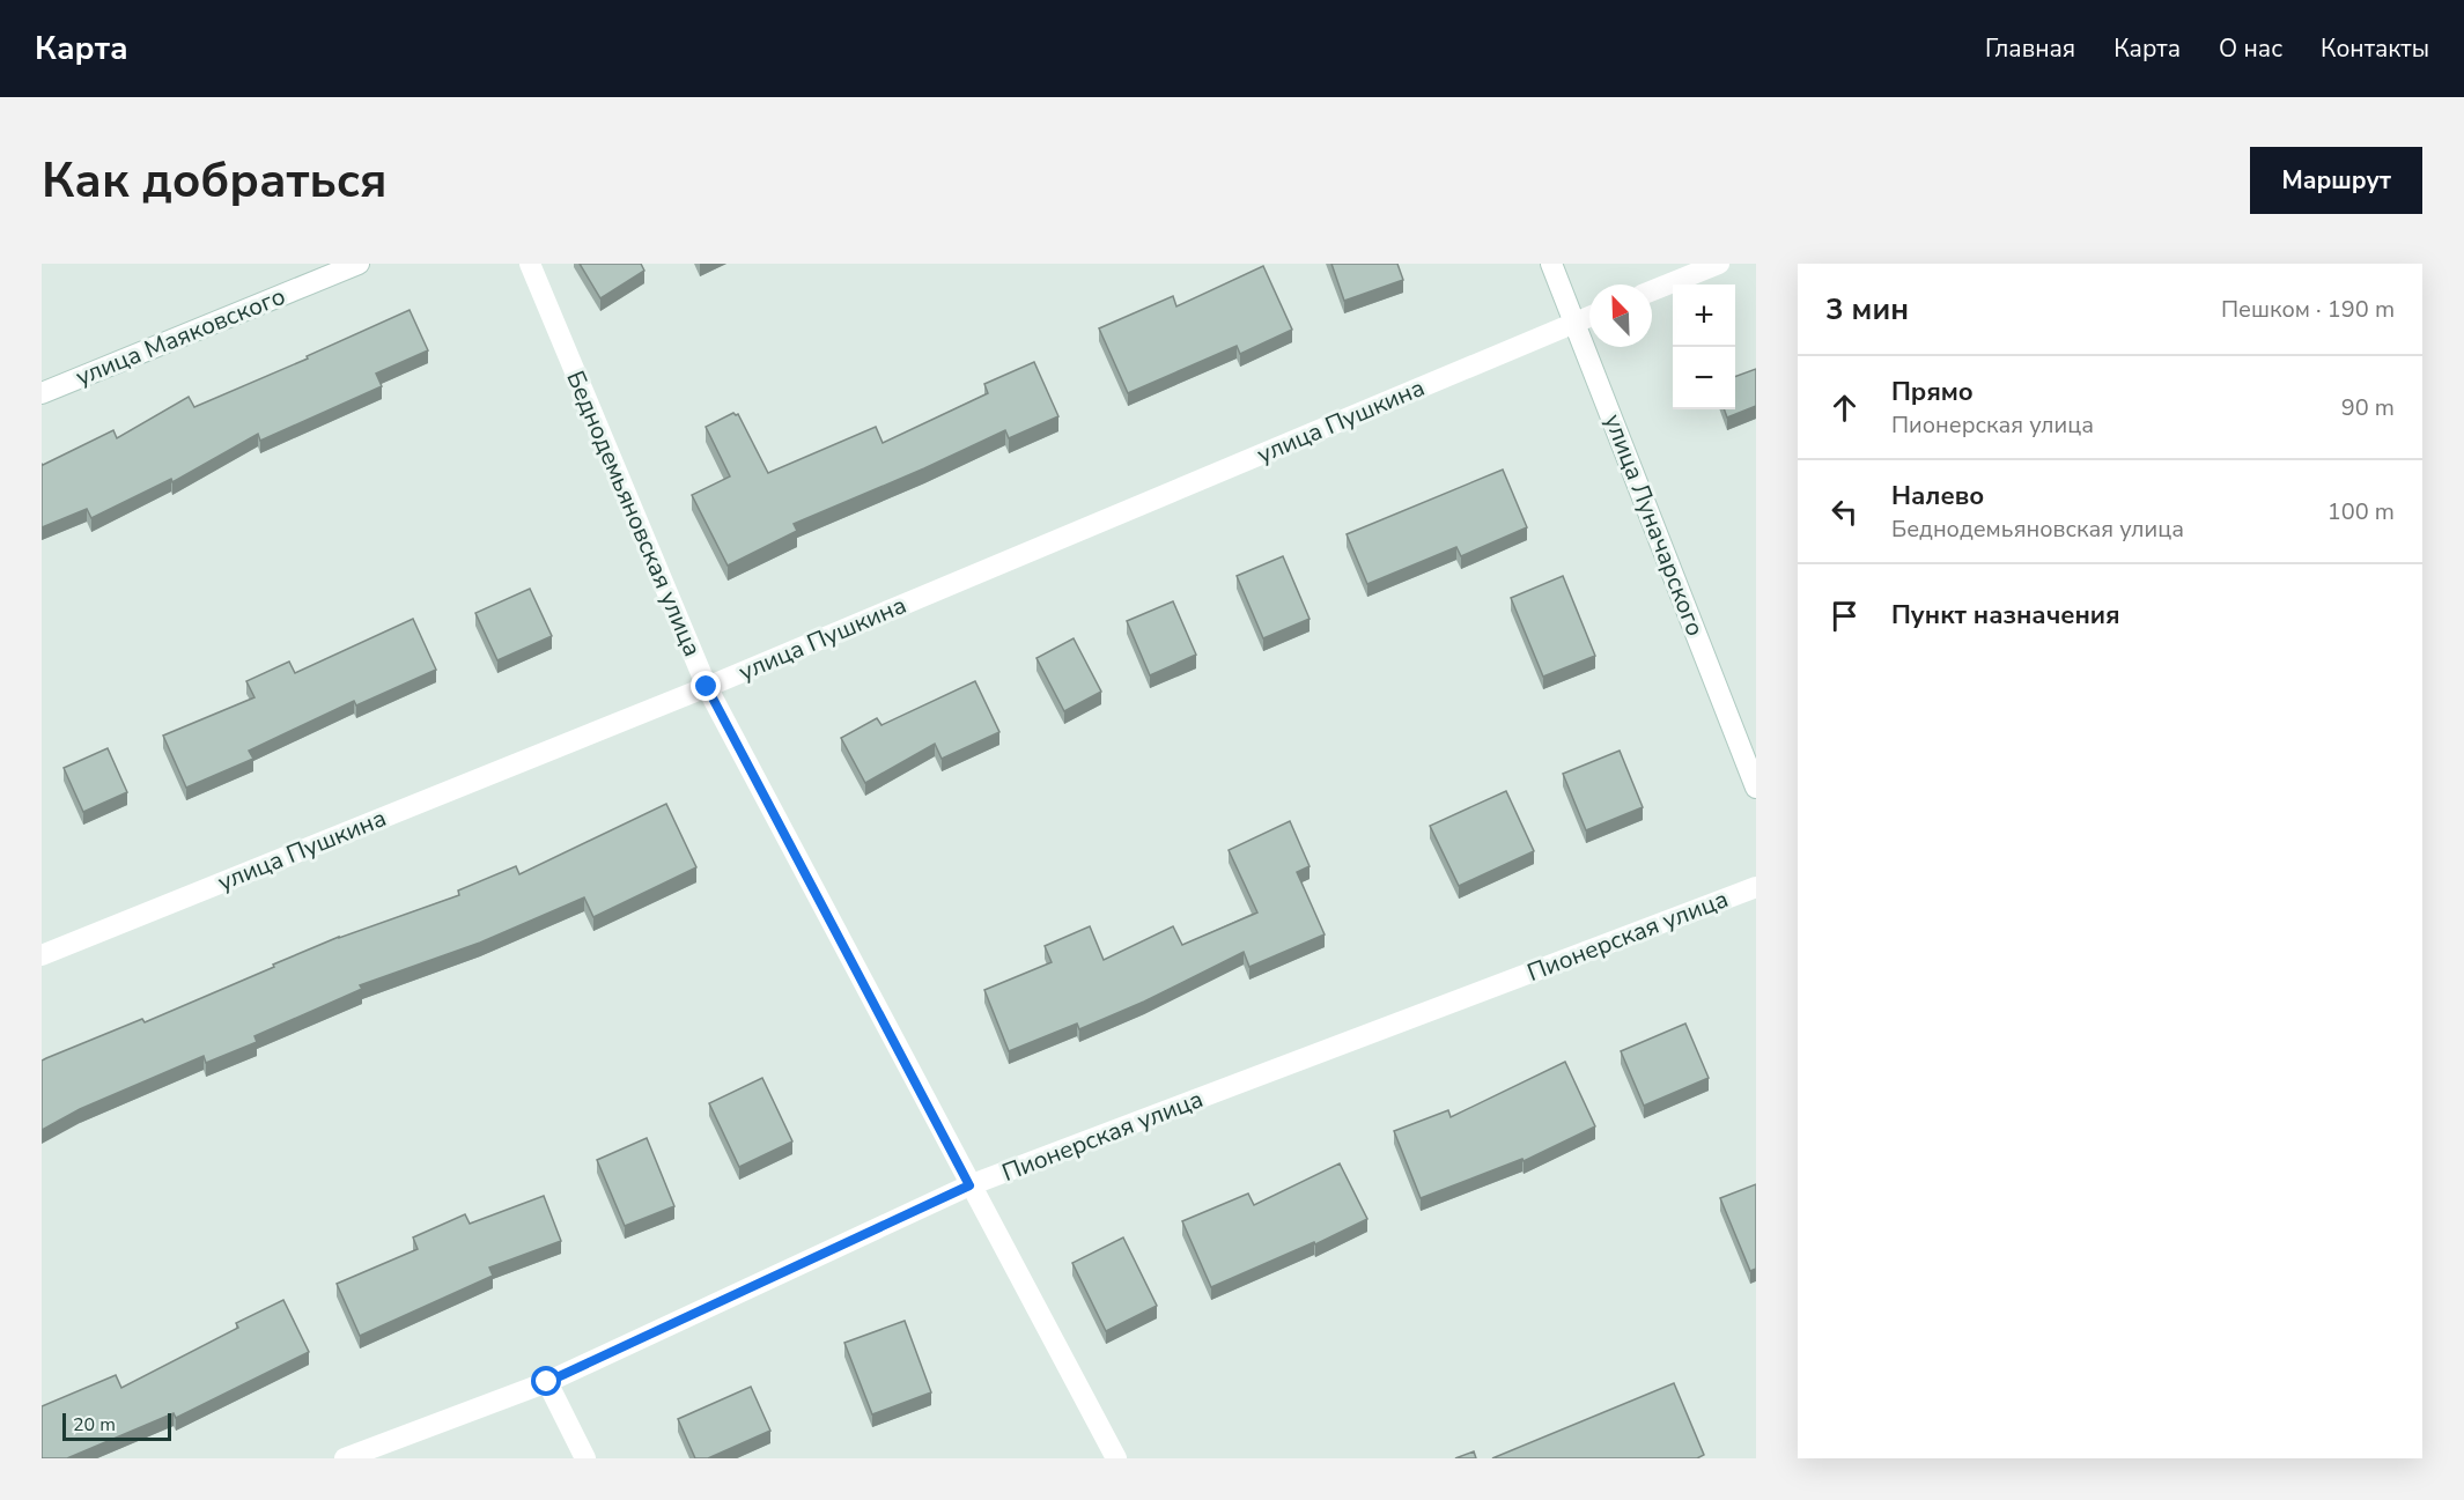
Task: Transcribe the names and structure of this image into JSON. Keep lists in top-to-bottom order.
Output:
{
  "streets": {
    "street": [
      "улица Маяковского",
      "улица Пушкина",
      "Беднодемьяновская улица",
      "улица Луначарского",
      "Пионерская улица"
    ]
  },
  "crossings": [
    ["улица Пушкина", "Беднодемьяновская улица"],
    ["улица Пушкина", "улица Луначарского"],
    ["Беднодемьяновская улица", "Пионерская улица"]
  ],
  "scale_bar": "20 m",
  "north": "top left",
  "page": {
    "header": "Карта",
    "nav": [
      "Главная",
      "Карта",
      "О нас",
      "Контакты"
    ],
    "buttons": "Маршрут",
    "title": "Как добраться",
    "heading": ["3 мин", "Пешком · 190 m"],
    "map_buttons": ["+", "−"],
    "list": [
      ["Прямо", "Пионерская улица", "90 m"],
      ["Налево", "Беднодемьяновская улица", "100 m"],
      "Пункт назначения"
    ],
    "scale": "20 m"
  }
}
